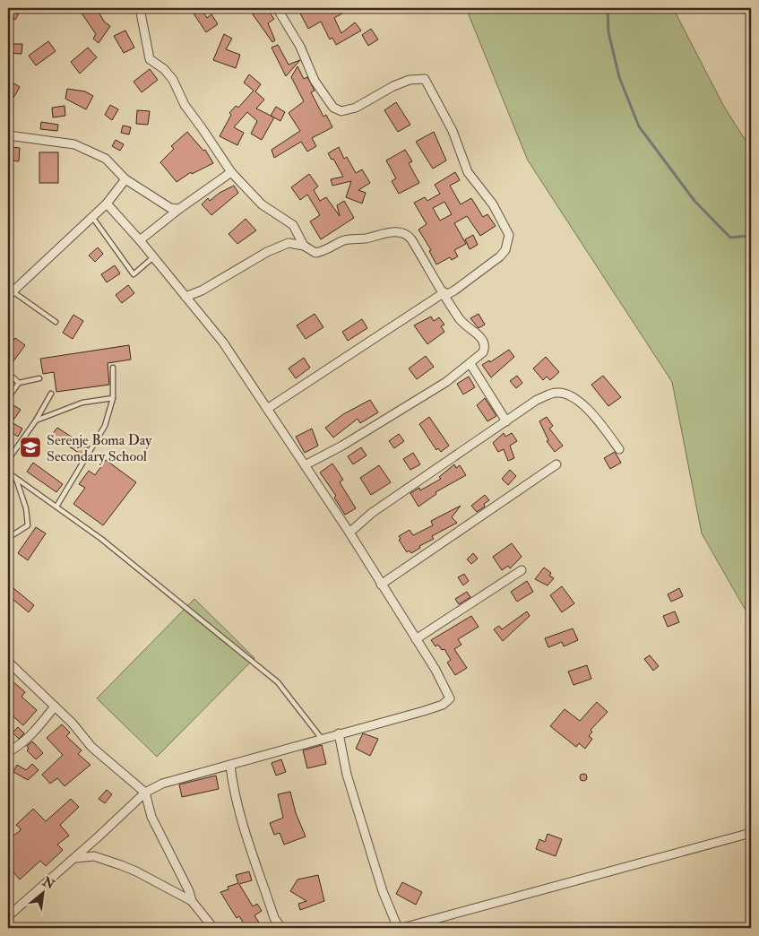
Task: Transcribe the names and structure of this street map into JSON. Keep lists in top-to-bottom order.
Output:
{
  "places": {
    "school or university": ["Serenje Boma Day Secondary School"]
  },
  "north": "top right"
}
